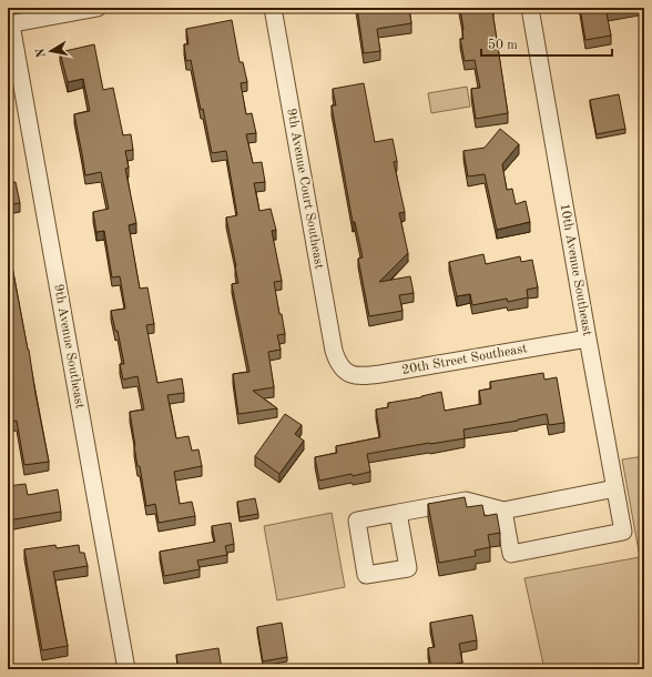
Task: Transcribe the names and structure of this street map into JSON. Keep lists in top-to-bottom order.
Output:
{
  "streets": {
    "street": [
      "9th Avenue Court Southeast",
      "10th Avenue Southeast",
      "9th Avenue Southeast",
      "20th Street Southeast"
    ]
  },
  "crossings": [
    ["9th Avenue Court Southeast", "20th Street Southeast"],
    ["10th Avenue Southeast", "20th Street Southeast"]
  ],
  "scale_bar": "50 m",
  "north": "left"
}
